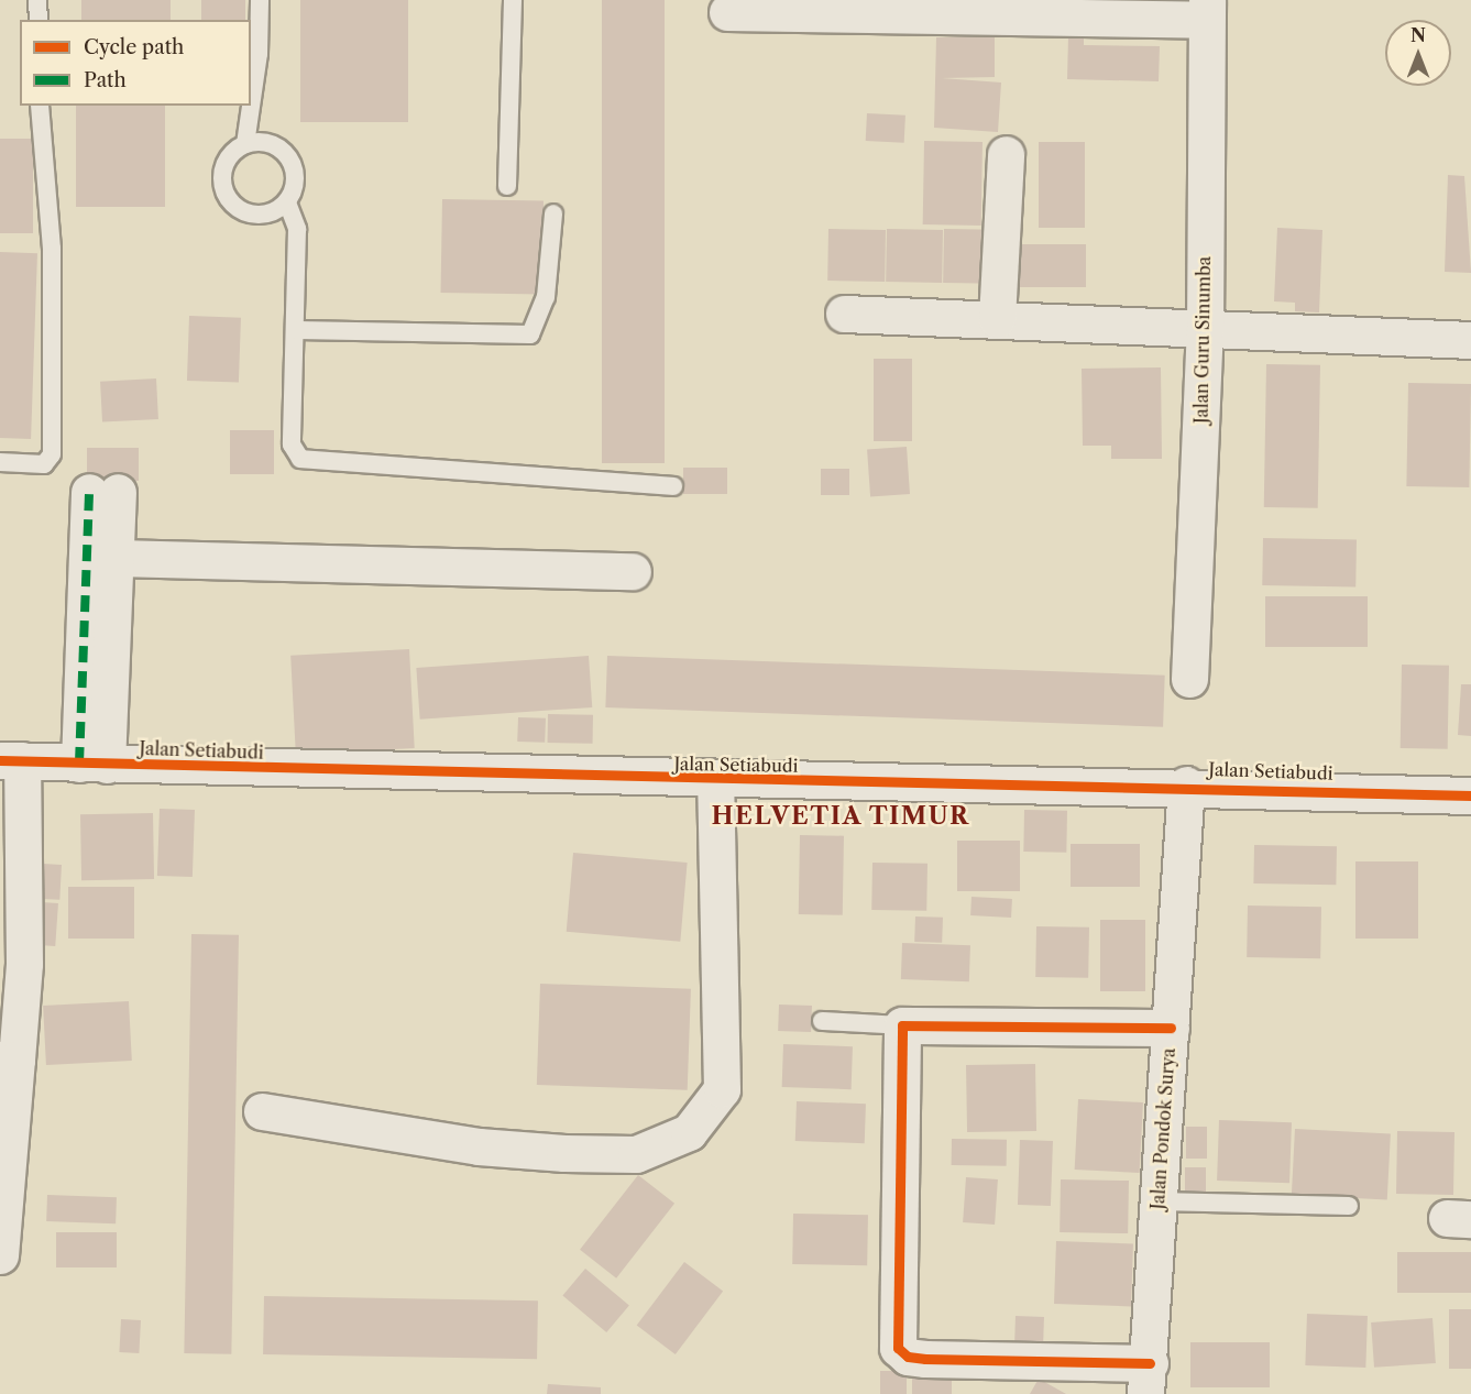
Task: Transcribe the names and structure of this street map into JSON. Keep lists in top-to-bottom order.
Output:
{
  "streets": {
    "street": ["Jalan Guru Sinumba", "Jalan Setiabudi", "Jalan Pondok Surya"]
  },
  "crossings": [
    ["Jalan Setiabudi", "Jalan Pondok Surya"]
  ],
  "districts": ["HELVETIA TIMUR"],
  "legend": ["Cycle path", "Path"],
  "north": "top"
}
